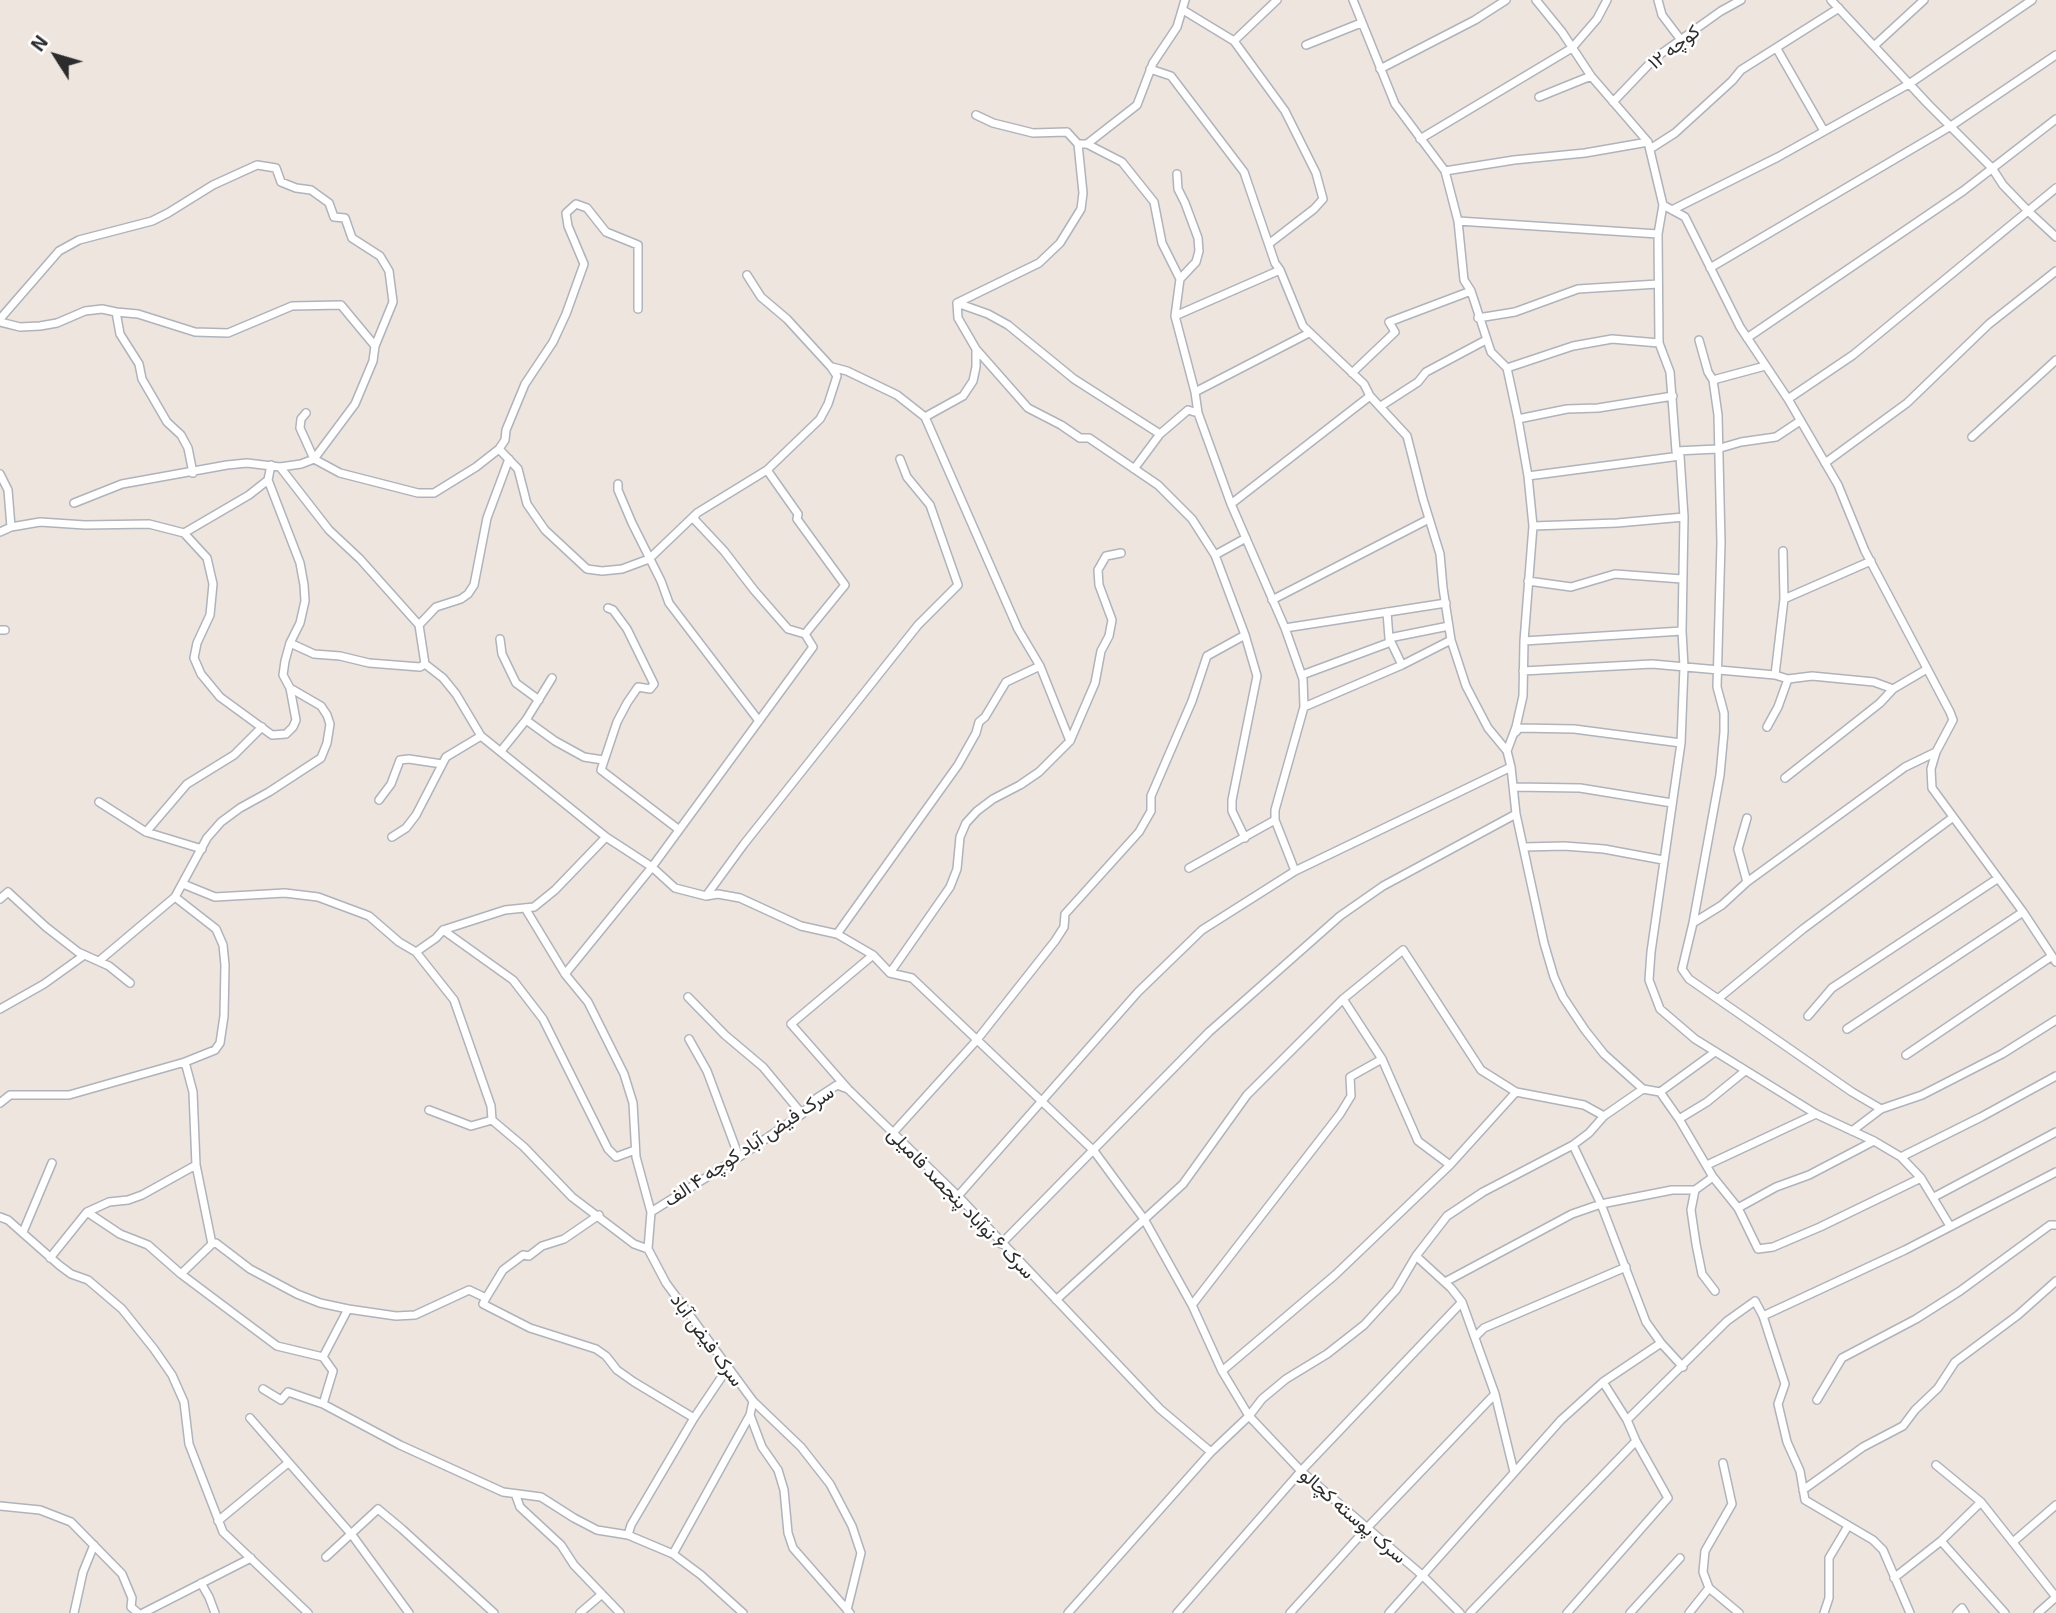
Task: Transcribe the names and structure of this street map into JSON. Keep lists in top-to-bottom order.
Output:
{
  "streets": {
    "street": [
      "کوچه ۱۲",
      "سرک فيض آباد کوچه ۴ الف",
      "سرک ۶ نوآباد پنجصد فامیلی",
      "سرک فيض آباد",
      "سرک پوسته کچالو"
    ]
  },
  "crossings": [
    ["سرک فيض آباد کوچه ۴ الف", "سرک ۶ نوآباد پنجصد فامیلی"]
  ],
  "north": "top left"
}
